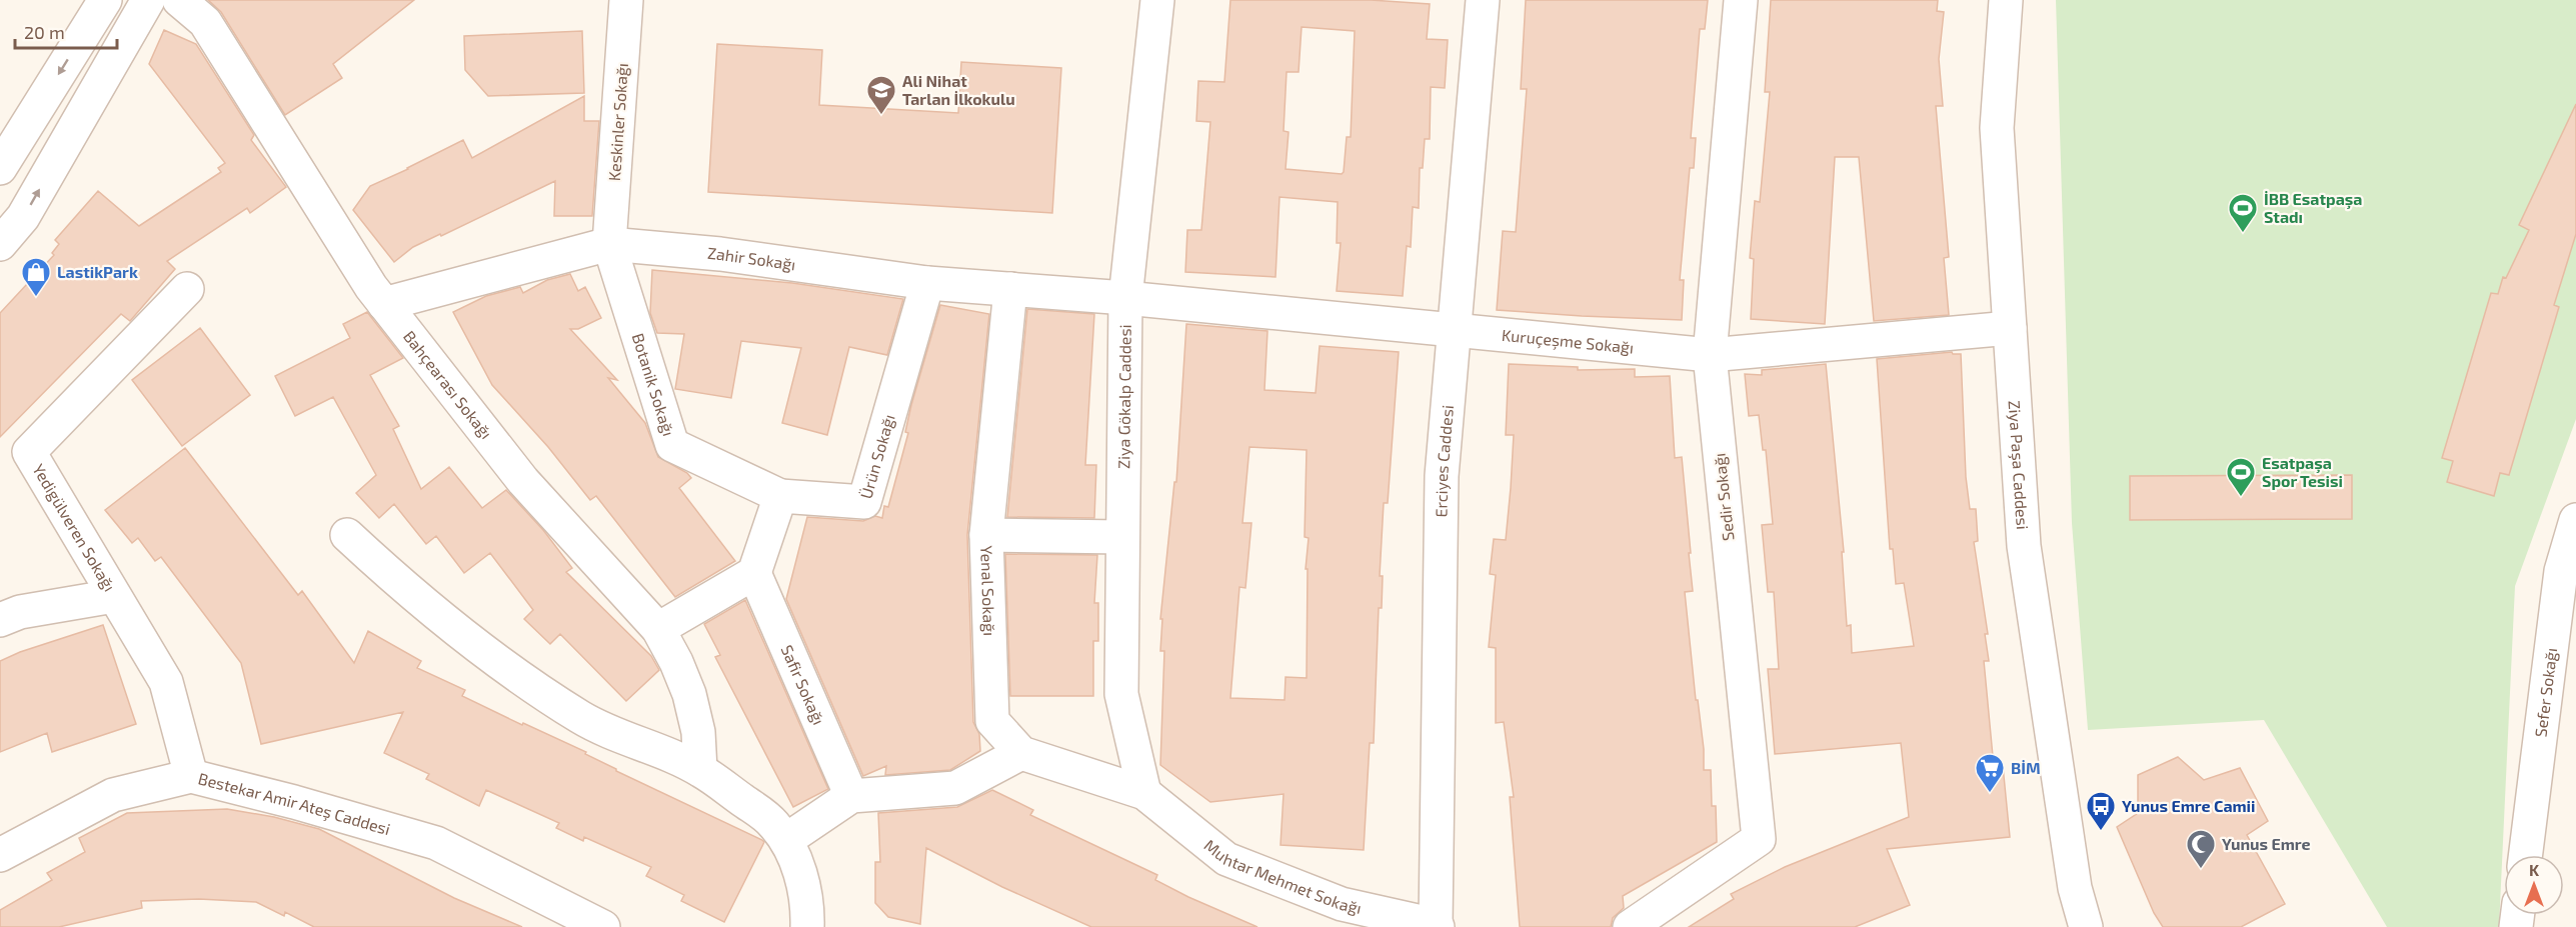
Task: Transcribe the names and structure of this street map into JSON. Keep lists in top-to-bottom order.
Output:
{
  "streets": {
    "street": [
      "Keskinler Sokağı",
      "Zahir Sokağı",
      "Kuruçeşme Sokağı",
      "Bahçearası Sokağı",
      "Botanik Sokağı",
      "Ziya Gökalp Caddesi",
      "Ürün Sokağı",
      "Erciyes Caddesi",
      "Ziya Paşa Caddesi",
      "Sedir Sokağı",
      "Yedigülveren Sokağı",
      "Yenal Sokağı",
      "Safir Sokağı",
      "Sefer Sokağı",
      "Bestekar Amir Ateş Caddesi",
      "Muhtar Mehmet Sokağı"
    ]
  },
  "crossings": [
    ["Keskinler Sokağı", "Zahir Sokağı"],
    ["Keskinler Sokağı", "Botanik Sokağı"],
    ["Zahir Sokağı", "Kuruçeşme Sokağı"],
    ["Zahir Sokağı", "Bahçearası Sokağı"],
    ["Zahir Sokağı", "Botanik Sokağı"],
    ["Zahir Sokağı", "Ziya Gökalp Caddesi"],
    ["Zahir Sokağı", "Ürün Sokağı"],
    ["Zahir Sokağı", "Yenal Sokağı"],
    ["Kuruçeşme Sokağı", "Ziya Gökalp Caddesi"],
    ["Kuruçeşme Sokağı", "Erciyes Caddesi"],
    ["Kuruçeşme Sokağı", "Ziya Paşa Caddesi"],
    ["Kuruçeşme Sokağı", "Sedir Sokağı"],
    ["Botanik Sokağı", "Ürün Sokağı"],
    ["Ziya Gökalp Caddesi", "Yenal Sokağı"],
    ["Ziya Gökalp Caddesi", "Muhtar Mehmet Sokağı"],
    ["Erciyes Caddesi", "Muhtar Mehmet Sokağı"],
    ["Yedigülveren Sokağı", "Bestekar Amir Ateş Caddesi"],
    ["Yenal Sokağı", "Muhtar Mehmet Sokağı"]
  ],
  "places": {
    "school or university": ["Ali Nihat Tarlan İlkokulu"],
    "sports": ["İBB Esatpaşa Stadı", "Esatpaşa Spor Tesisi"],
    "shop": ["LastikPark"],
    "supermarket": ["BİM"],
    "bus stop": ["Yunus Emre Camii"],
    "mosque": ["Yunus Emre"]
  },
  "scale_bar": "20 m",
  "north": "top"
}
